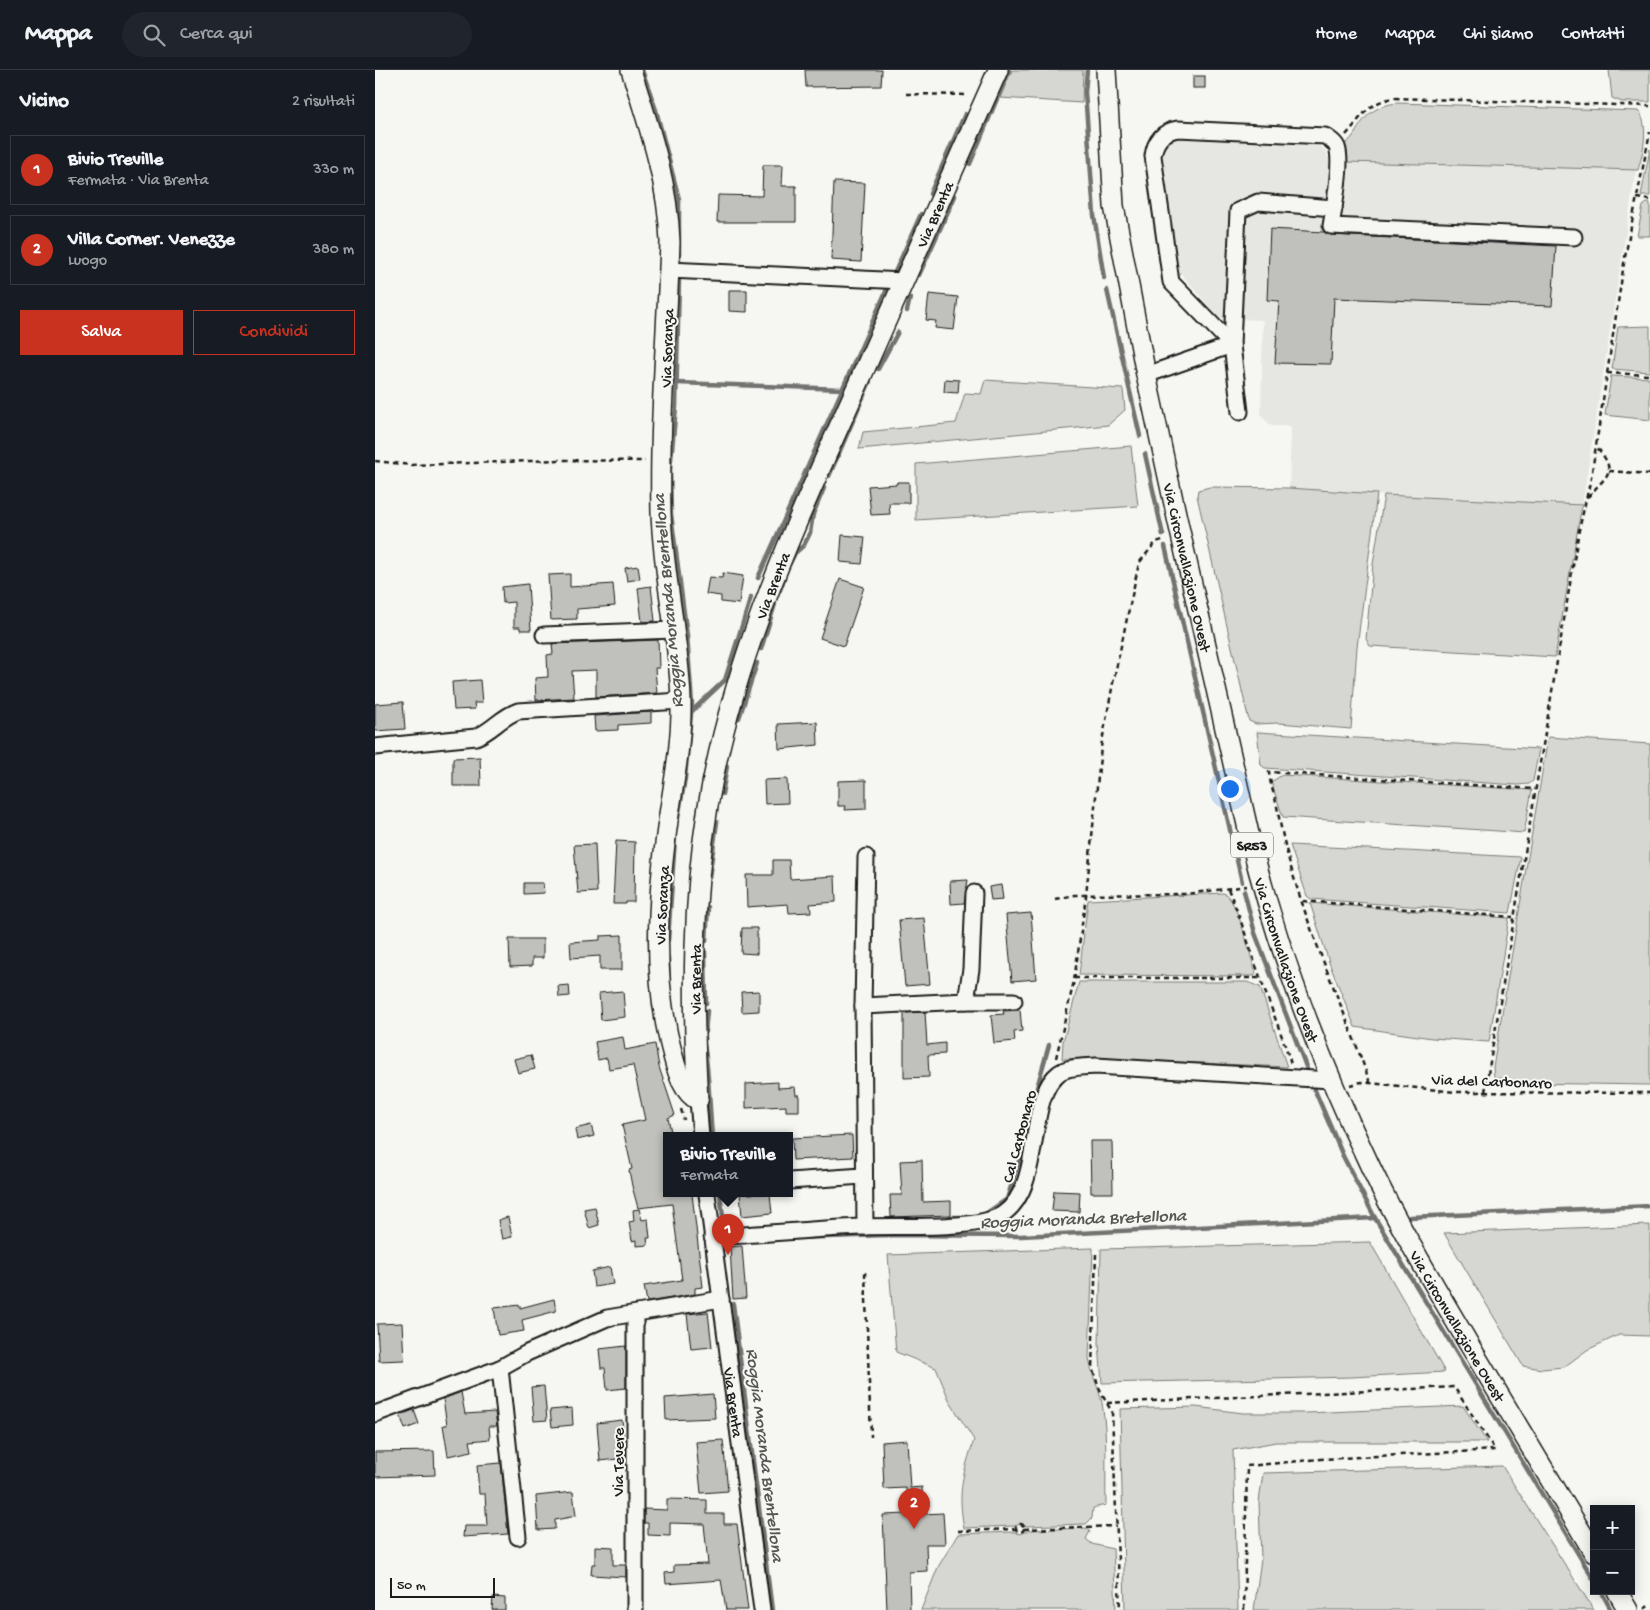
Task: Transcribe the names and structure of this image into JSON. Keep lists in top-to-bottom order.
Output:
{
  "streets": {
    "main road": [
      "Via Brenta",
      "Via Soranza",
      "Via Circonvallazione Ovest",
      "SR53"
    ],
    "street": ["Cal Carbonaro", "Via Tevere"],
    "path": ["Via del Carbonaro"]
  },
  "crossings": [
    ["Via Brenta", "Via Soranza"],
    ["Via Brenta", "Cal Carbonaro"],
    ["Via Circonvallazione Ovest", "Via del Carbonaro"],
    ["Via Circonvallazione Ovest", "Cal Carbonaro"],
    ["Via del Carbonaro", "Cal Carbonaro"]
  ],
  "water": ["Roggia Moranda Brentellona", "Roggia Moranda Bretellona"],
  "scale_bar": "50 m",
  "page": {
    "header": "Mappa",
    "search": "Cerca qui",
    "nav": [
      "Home",
      "Mappa",
      "Chi siamo",
      "Contatti"
    ],
    "heading": ["Vicino", "2 risultati"],
    "list": [
      {
        "mark": "1",
        "name": "Bivio Treville",
        "note": "Fermata · Via Brenta",
        "value": "330 m"
      },
      {
        "mark": "2",
        "name": "Villa Corner. Venezze",
        "note": "Luogo",
        "value": "380 m"
      }
    ],
    "buttons": ["Salva", "Condividi"],
    "popup": ["Bivio Treville", "Fermata"],
    "pins": ["1", "2"],
    "map_buttons": ["+", "−"],
    "scale": "50 m"
  }
}
